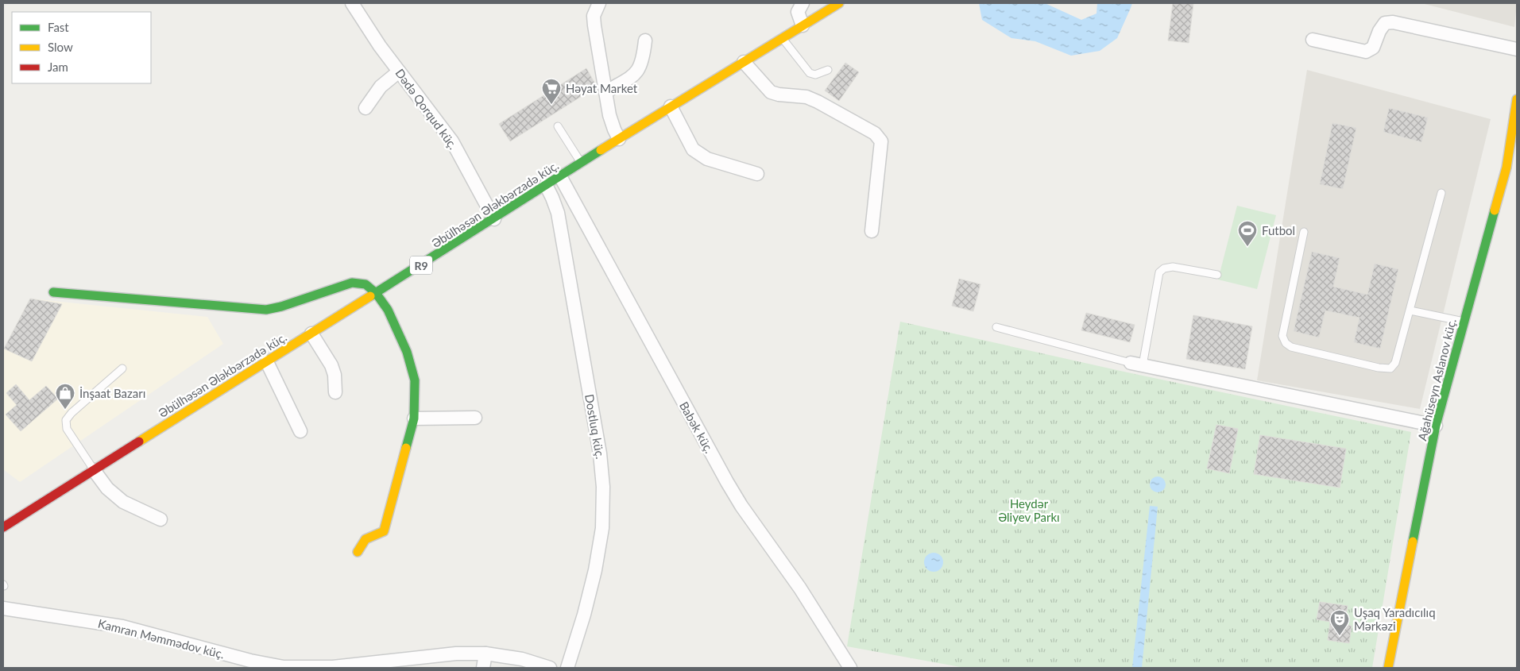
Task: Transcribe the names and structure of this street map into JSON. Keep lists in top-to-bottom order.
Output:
{
  "streets": {
    "street": [
      "Dədə Qorqud küç.",
      "Əbülhəsən Ələkbərzadə küç.",
      "R9",
      "Ağahüseyn Aslanov küç.",
      "Dostluq küç.",
      "Babək küç.",
      "Kamran Məmmədov küç."
    ]
  },
  "crossings": [
    ["Dədə Qorqud küç.", "Əbülhəsən Ələkbərzadə küç."],
    ["Əbülhəsən Ələkbərzadə küç.", "Dostluq küç."],
    ["Əbülhəsən Ələkbərzadə küç.", "Babək küç."]
  ],
  "parks": ["Heydər Əliyev Parkı"],
  "places": {
    "supermarket": ["Həyat Market"],
    "sports": ["Futbol"],
    "shop": ["İnşaat Bazarı"],
    "theatre": ["Uşaq Yaradıcılıq Mərkəzi"]
  },
  "legend": ["Fast", "Slow", "Jam"]
}
